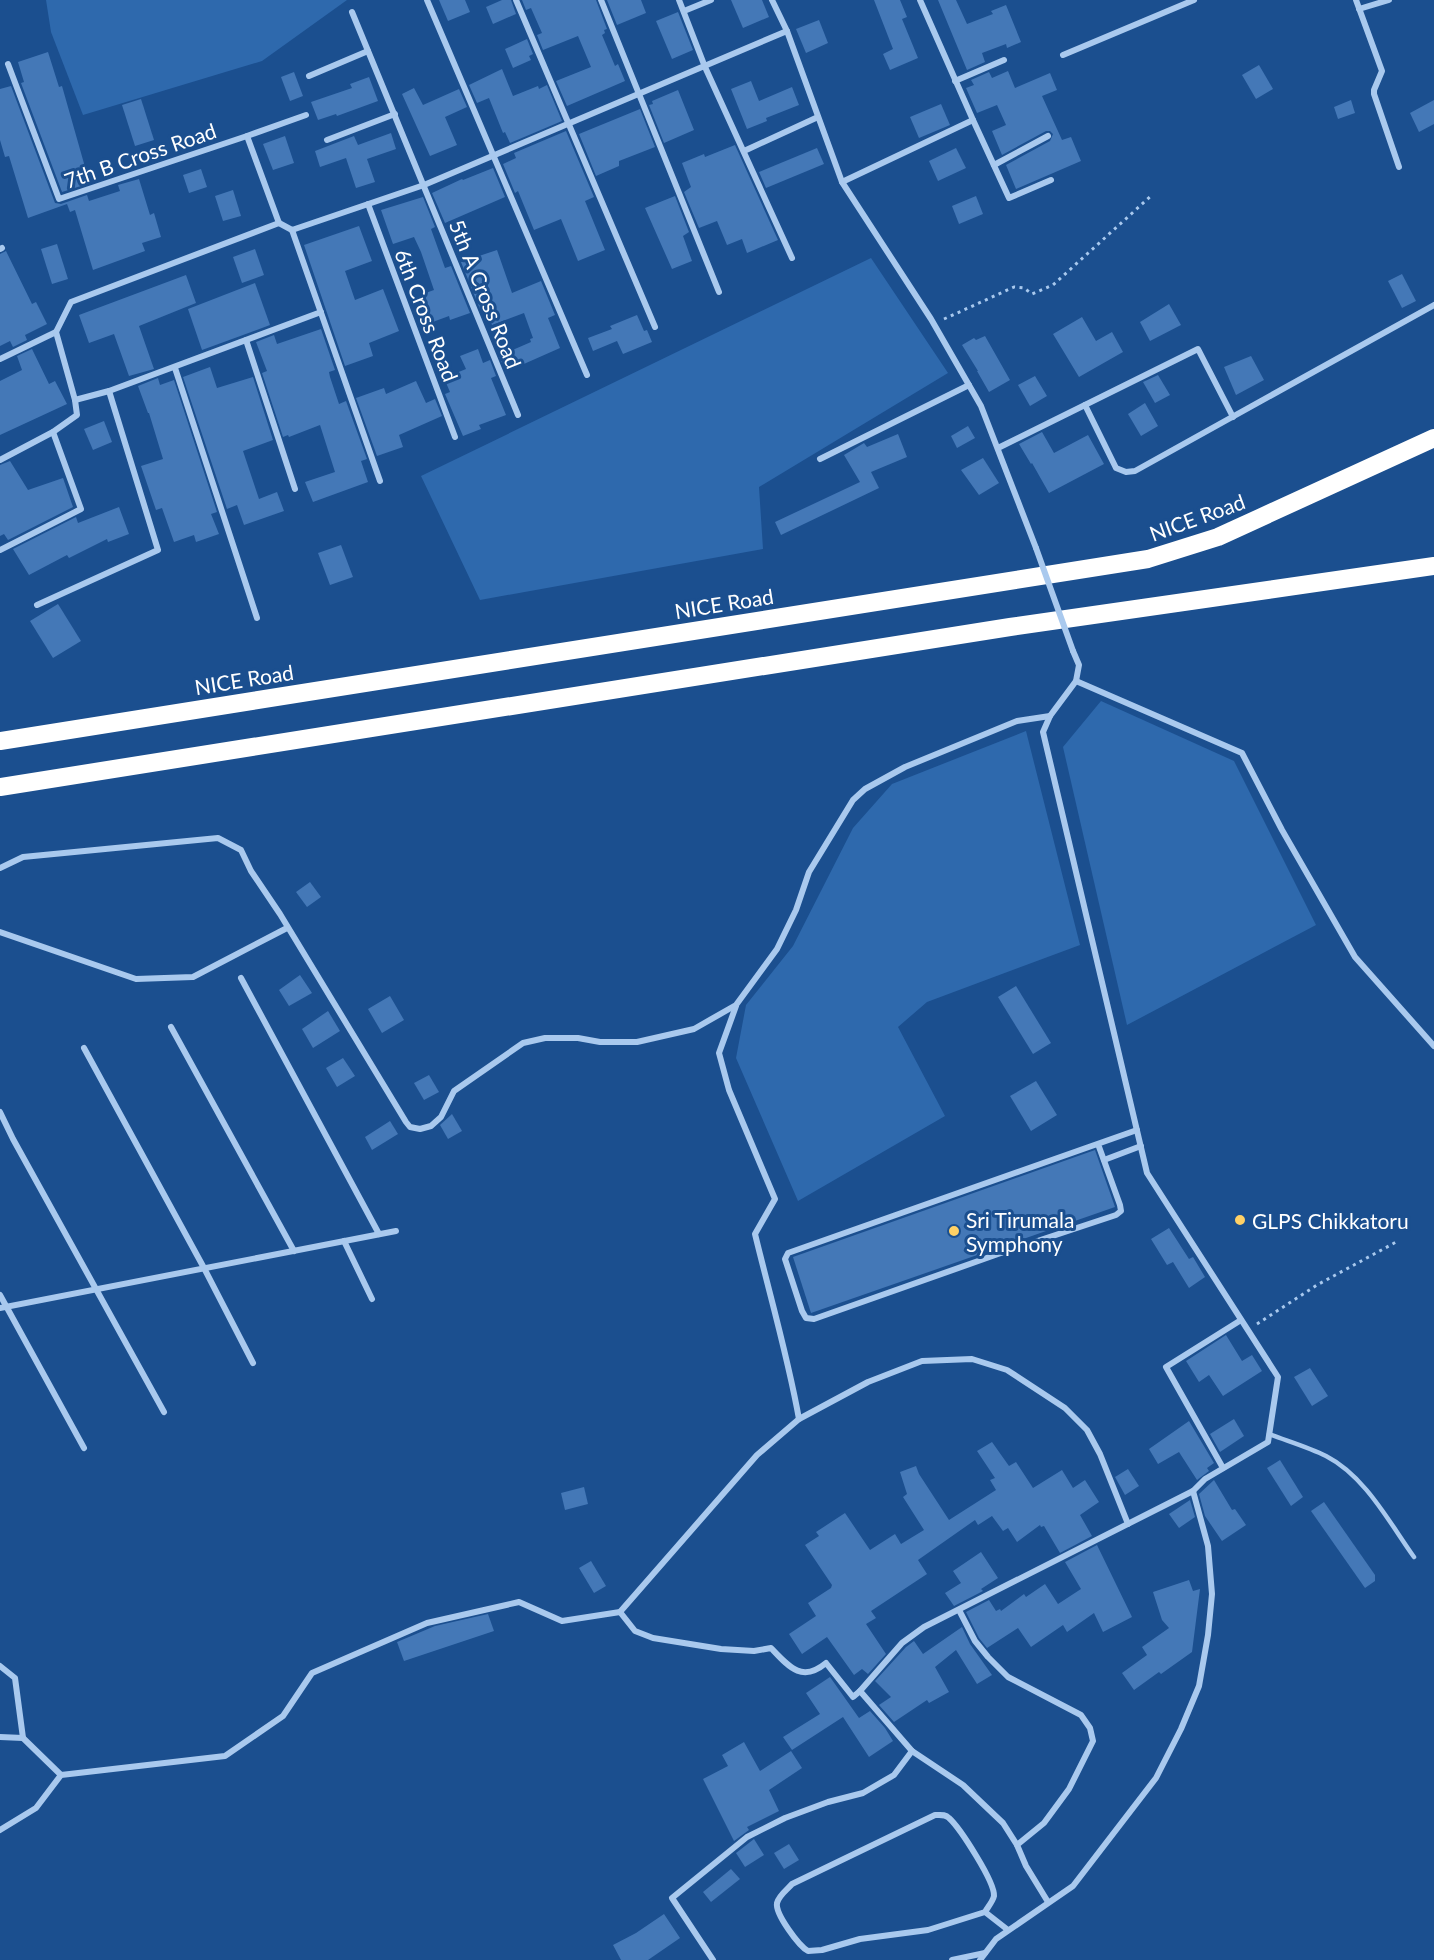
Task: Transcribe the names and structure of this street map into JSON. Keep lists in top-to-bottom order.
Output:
{
  "streets": {
    "highway": ["NICE Road"],
    "street": ["7th B Cross Road", "5th A Cross Road", "6th Cross Road"]
  },
  "places": ["GLPS Chikkatoru", "Sri Tirumala Symphony"]
}
